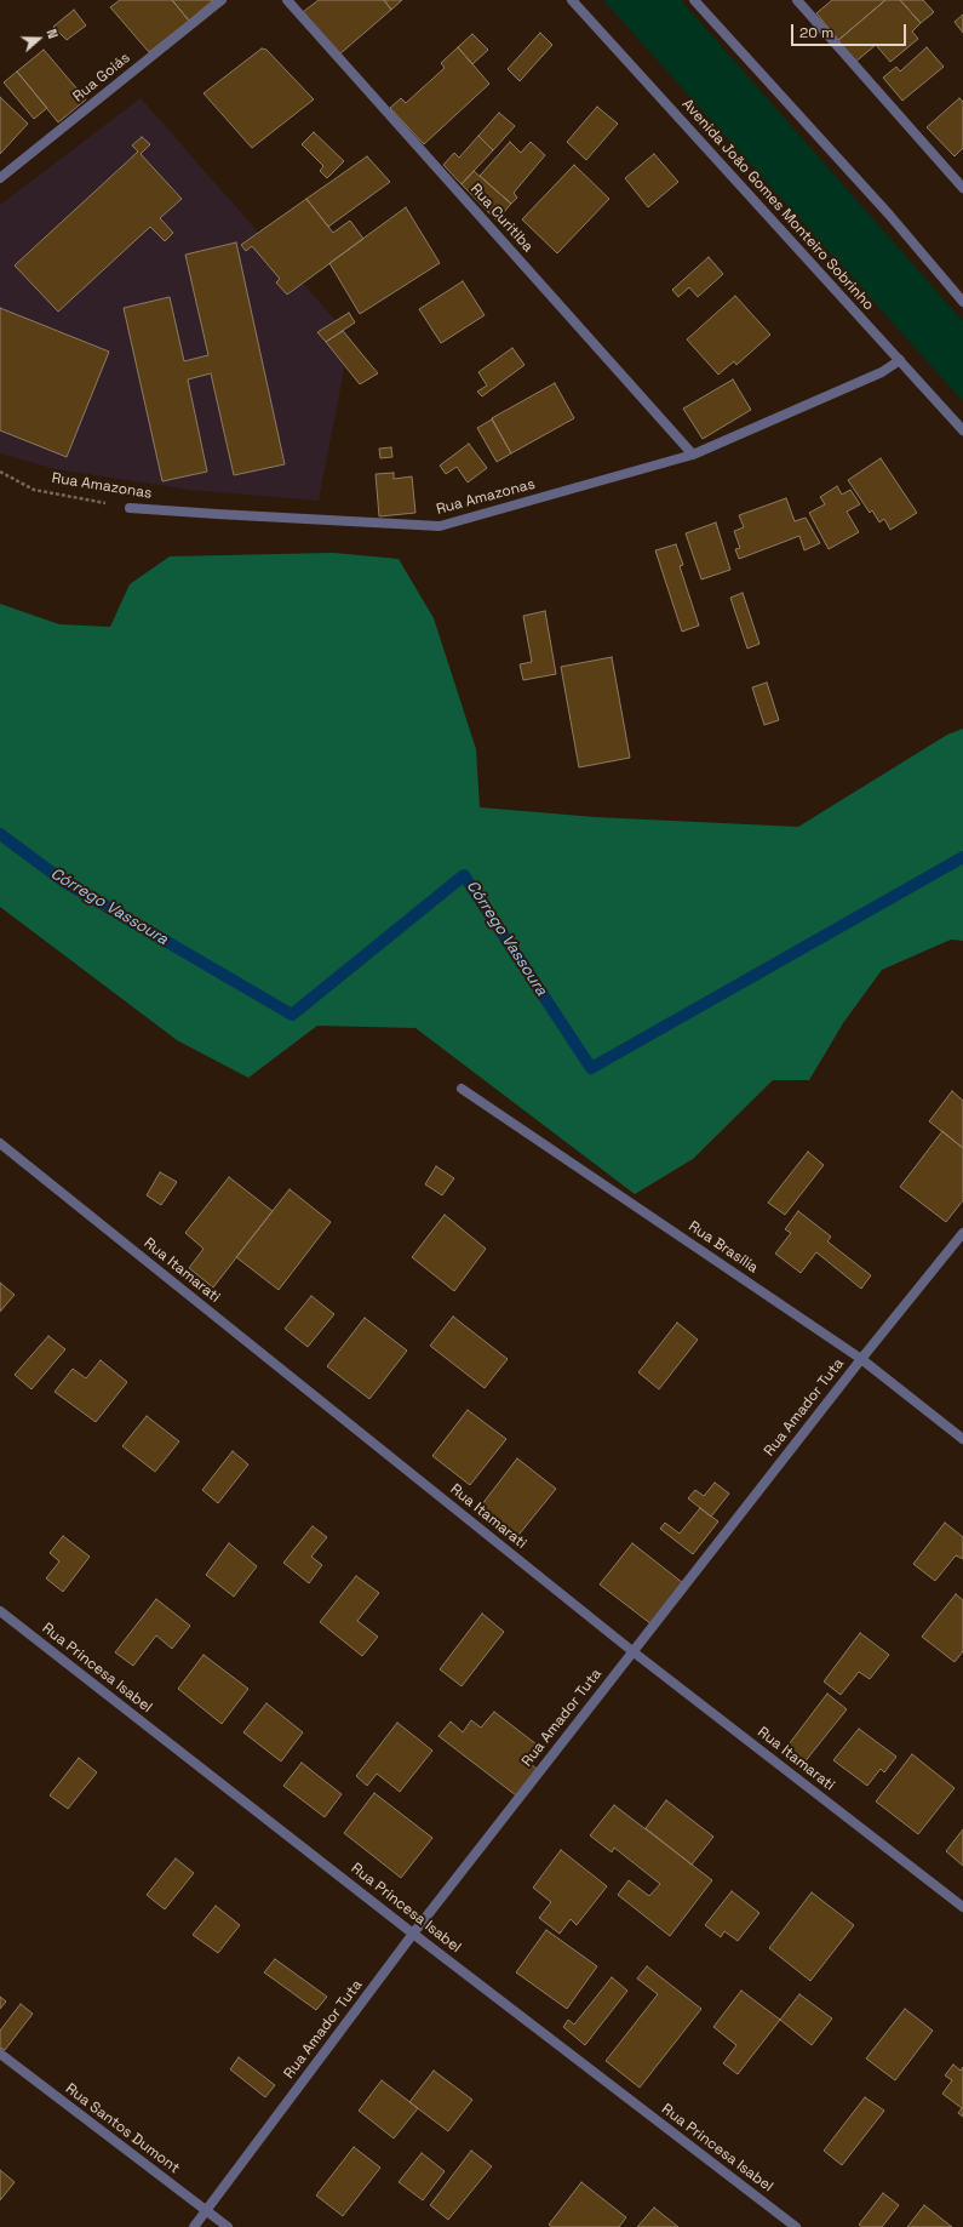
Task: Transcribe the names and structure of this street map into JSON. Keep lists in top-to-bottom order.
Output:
{
  "streets": {
    "street": [
      "Rua Goiás",
      "Avenida João Gomes Monteiro Sobrinho",
      "Rua Curitiba",
      "Rua Amazonas",
      "Rua Brasília",
      "Rua Itamarati",
      "Rua Amador Tuta",
      "Rua Princesa Isabel",
      "Rua Santos Dumont"
    ]
  },
  "crossings": [
    ["Avenida João Gomes Monteiro Sobrinho", "Rua Amazonas"],
    ["Rua Curitiba", "Rua Amazonas"],
    ["Rua Brasília", "Rua Amador Tuta"],
    ["Rua Itamarati", "Rua Amador Tuta"],
    ["Rua Amador Tuta", "Rua Princesa Isabel"],
    ["Rua Amador Tuta", "Rua Santos Dumont"]
  ],
  "water": ["Córrego Vassoura"],
  "scale_bar": "20 m",
  "north": "right"
}
